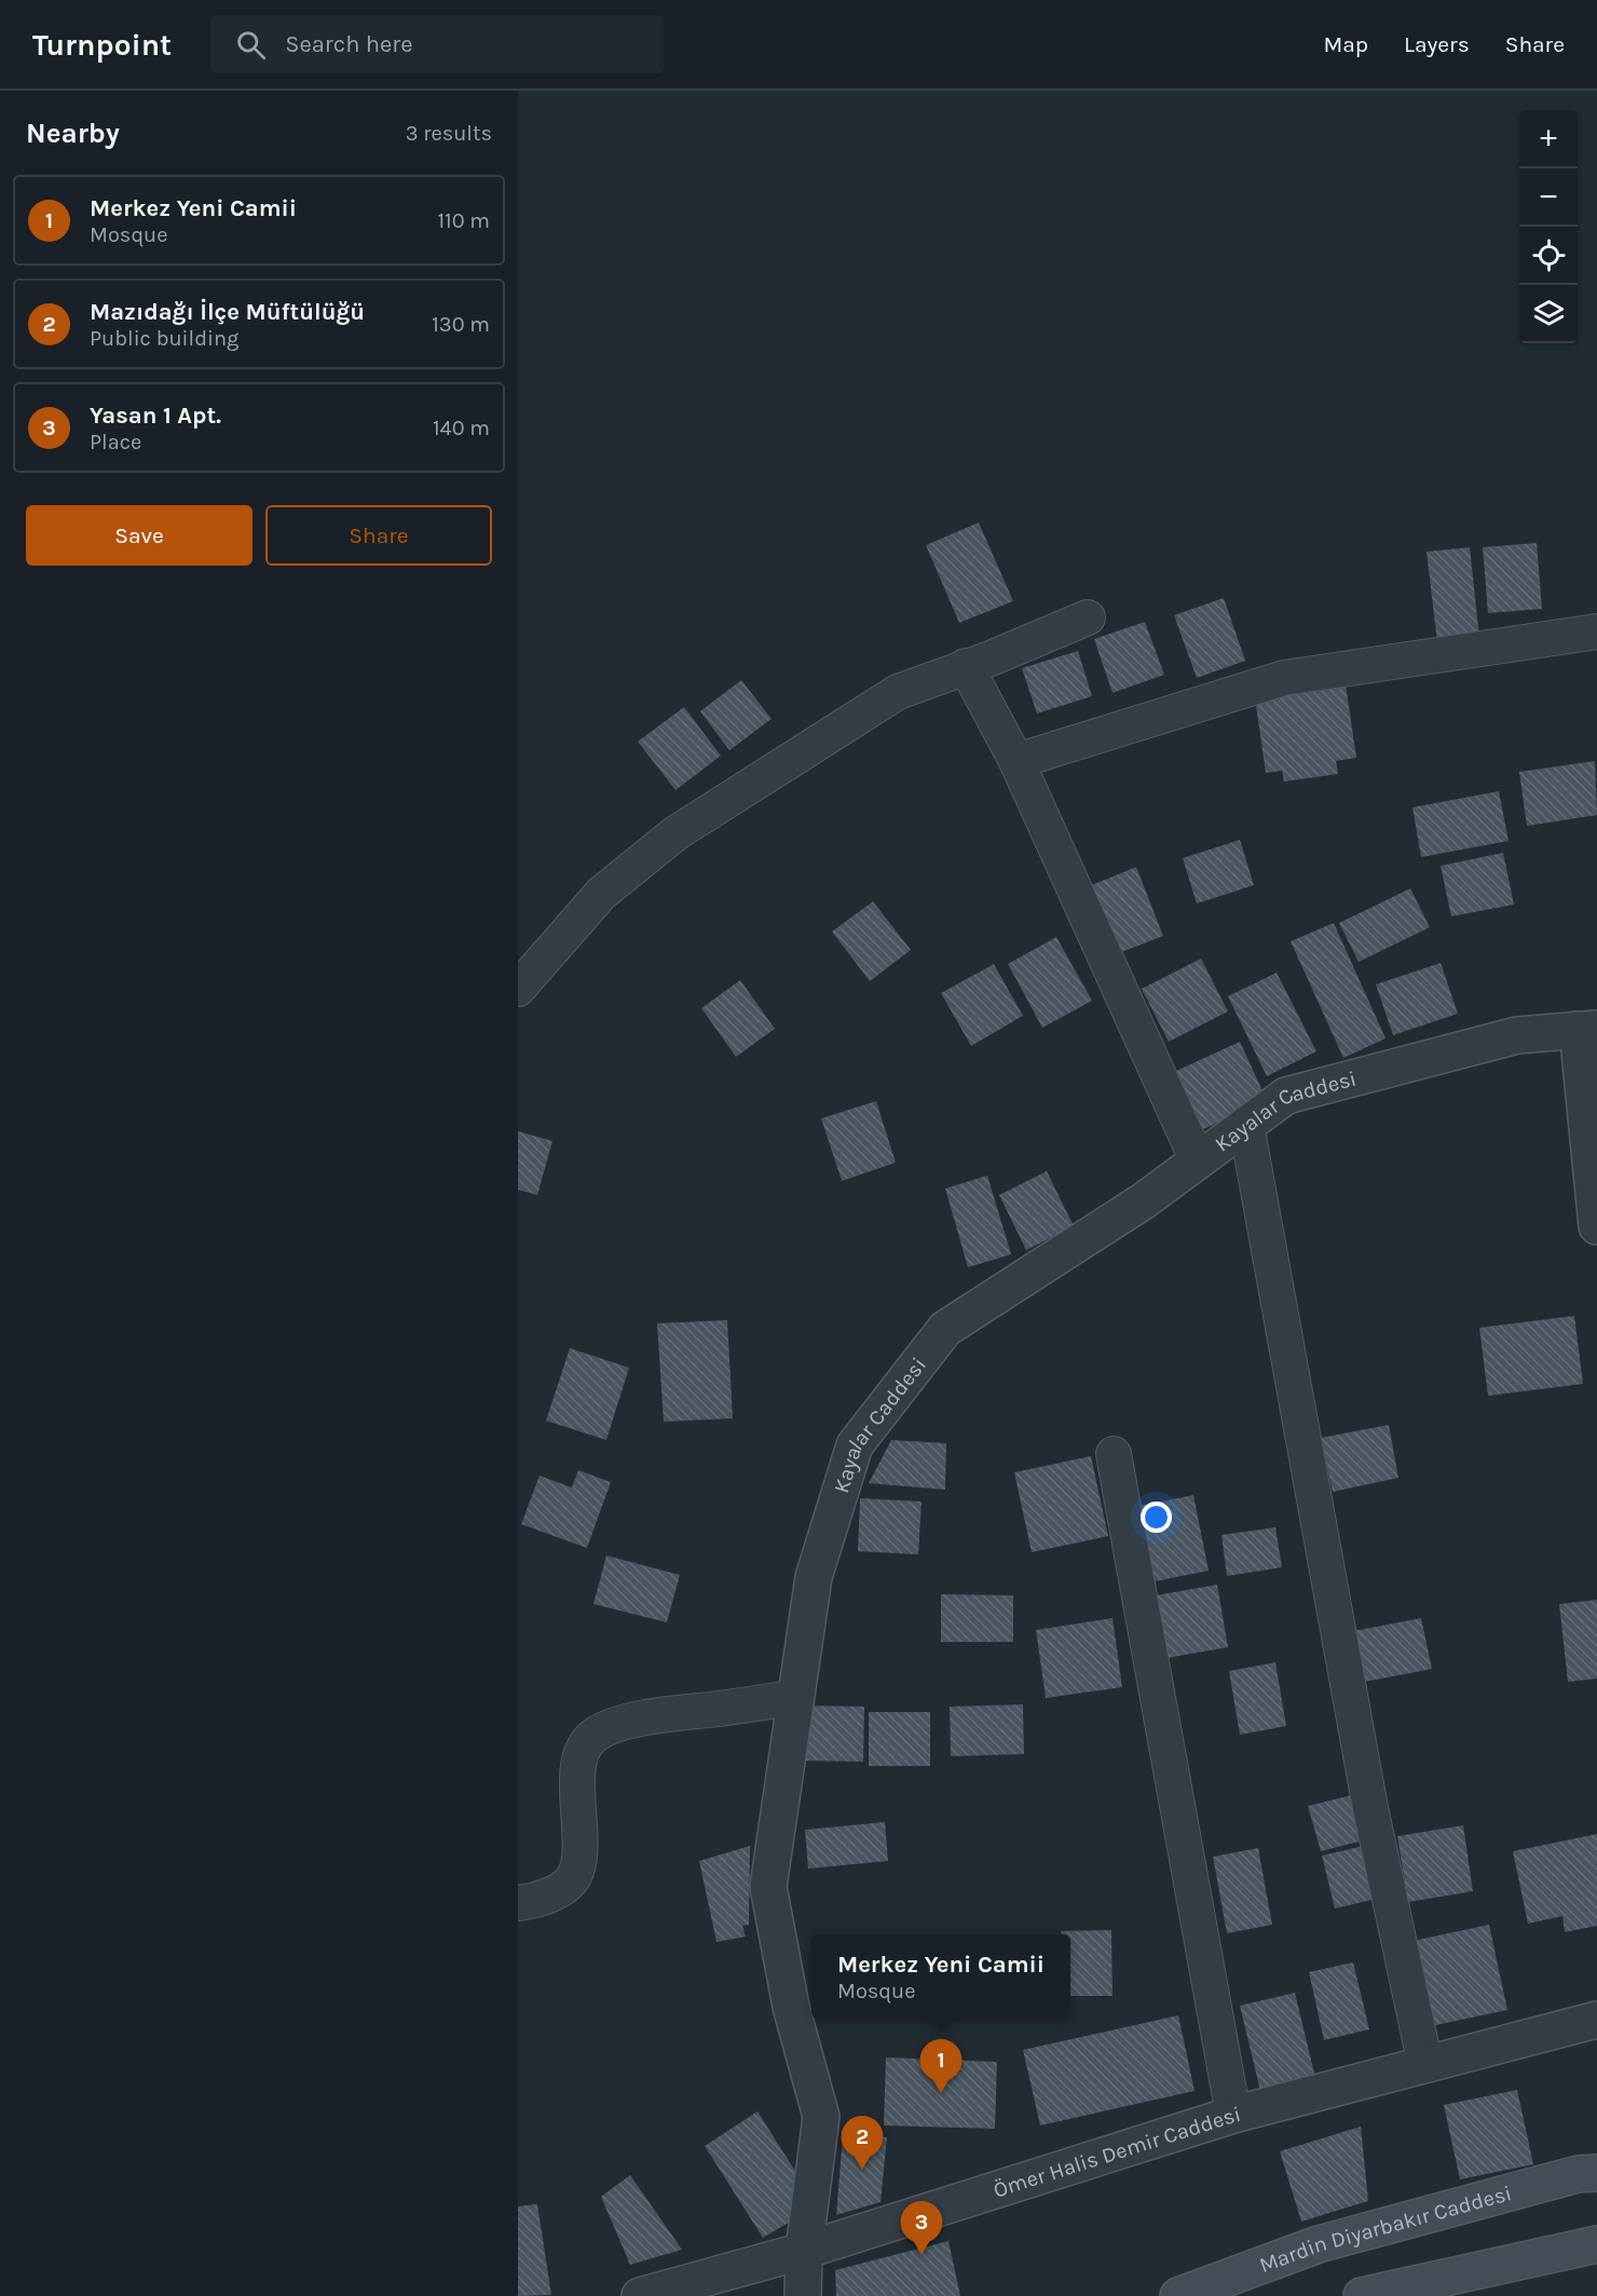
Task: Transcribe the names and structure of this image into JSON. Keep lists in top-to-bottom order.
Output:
{
  "streets": {
    "main road": ["Mardin Diyarbakır Caddesi"],
    "street": ["Kayalar Caddesi", "Ömer Halis Demir Caddesi"]
  },
  "crossings": [
    ["Kayalar Caddesi", "Ömer Halis Demir Caddesi"]
  ],
  "page": {
    "header": "Turnpoint",
    "search": "Search here",
    "nav": ["Map", "Layers", "Share"],
    "heading": ["Nearby", "3 results"],
    "map_buttons": ["+", "−"],
    "list": [
      {
        "mark": "1",
        "name": "Merkez Yeni Camii",
        "note": "Mosque",
        "value": "110 m"
      },
      {
        "mark": "2",
        "name": "Mazıdağı İlçe Müftülüğü",
        "note": "Public building",
        "value": "130 m"
      },
      {
        "mark": "3",
        "name": "Yasan 1 Apt.",
        "note": "Place",
        "value": "140 m"
      }
    ],
    "buttons": ["Save", "Share"],
    "popup": ["Merkez Yeni Camii", "Mosque"],
    "pins": ["1", "2", "3"]
  }
}
